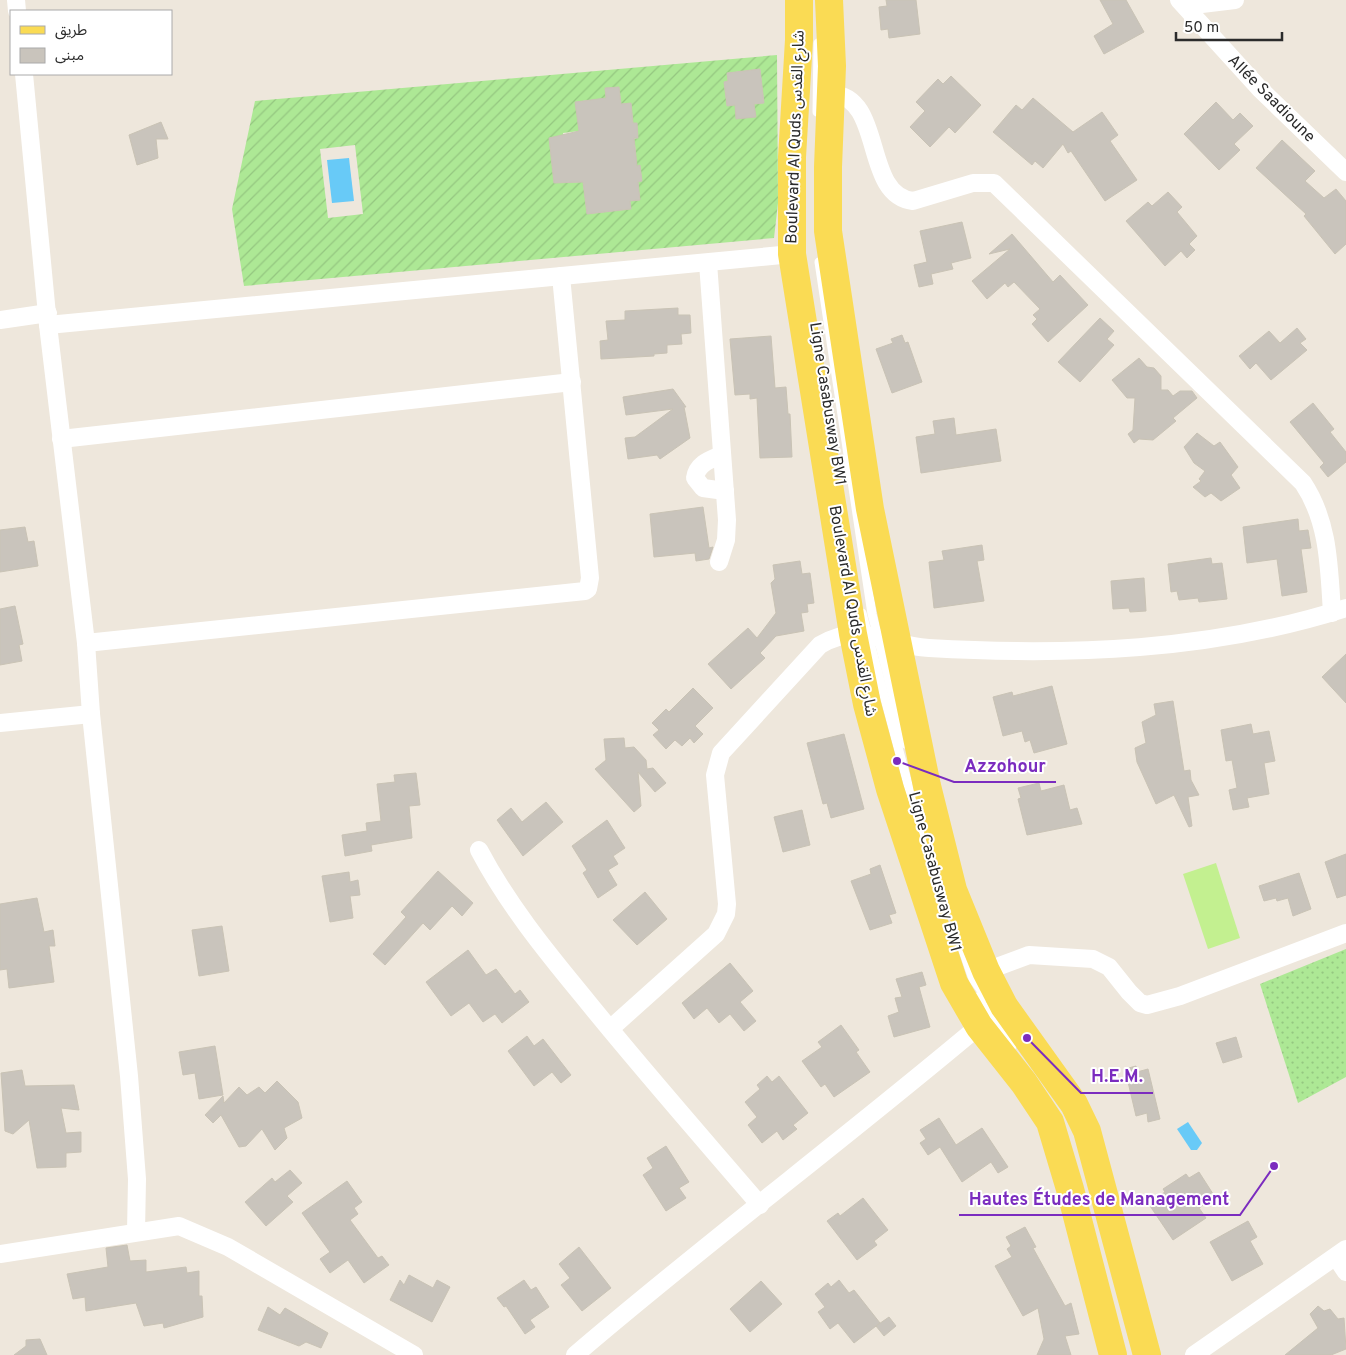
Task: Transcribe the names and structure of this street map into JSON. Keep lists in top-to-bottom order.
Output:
{
  "streets": {
    "main road": ["Boulevard Al Quds شارع القدس"],
    "street": ["Allée Saadioune"],
    "lane": ["Ligne Casabusway BW1"]
  },
  "crossings": [
    ["Boulevard Al Quds شارع القدس", "Ligne Casabusway BW1"]
  ],
  "places": ["Azzohour", "H.E.M.", "Hautes Études de Management"],
  "legend": ["طريق", "مبنى"],
  "scale_bar": "50 m"
}
